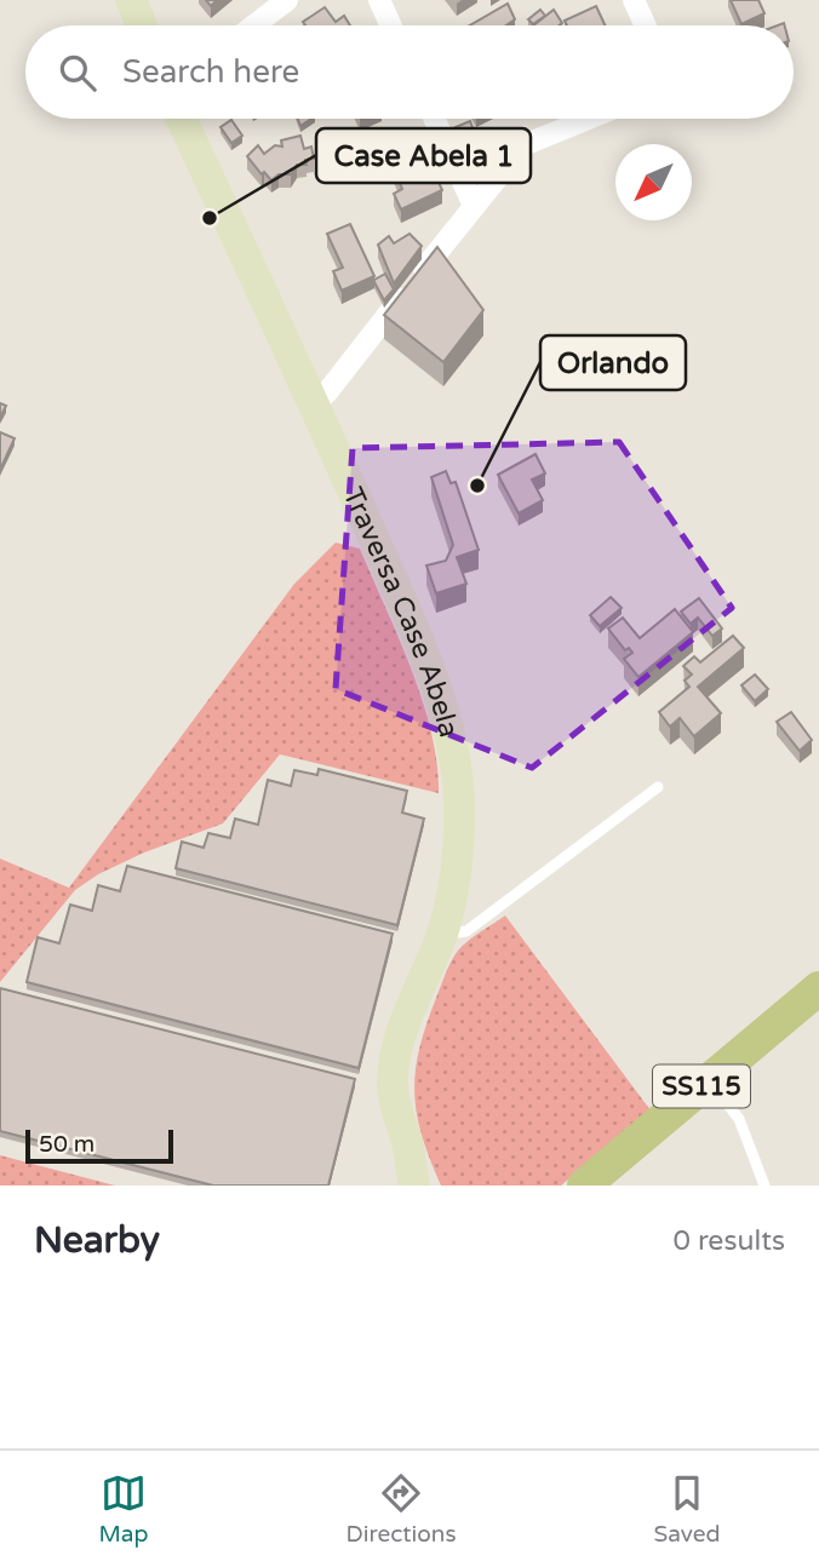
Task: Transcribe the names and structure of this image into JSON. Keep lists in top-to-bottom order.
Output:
{
  "streets": {
    "main road": ["SS115"],
    "street": ["Traversa Case Abela"]
  },
  "places": ["Case Abela 1", "Orlando"],
  "scale_bar": "50 m",
  "north": "bottom left",
  "page": {
    "search": "Search here",
    "scale": "50 m",
    "heading": ["Nearby", "0 results"],
    "nav": ["Map", "Directions", "Saved"]
  }
}
